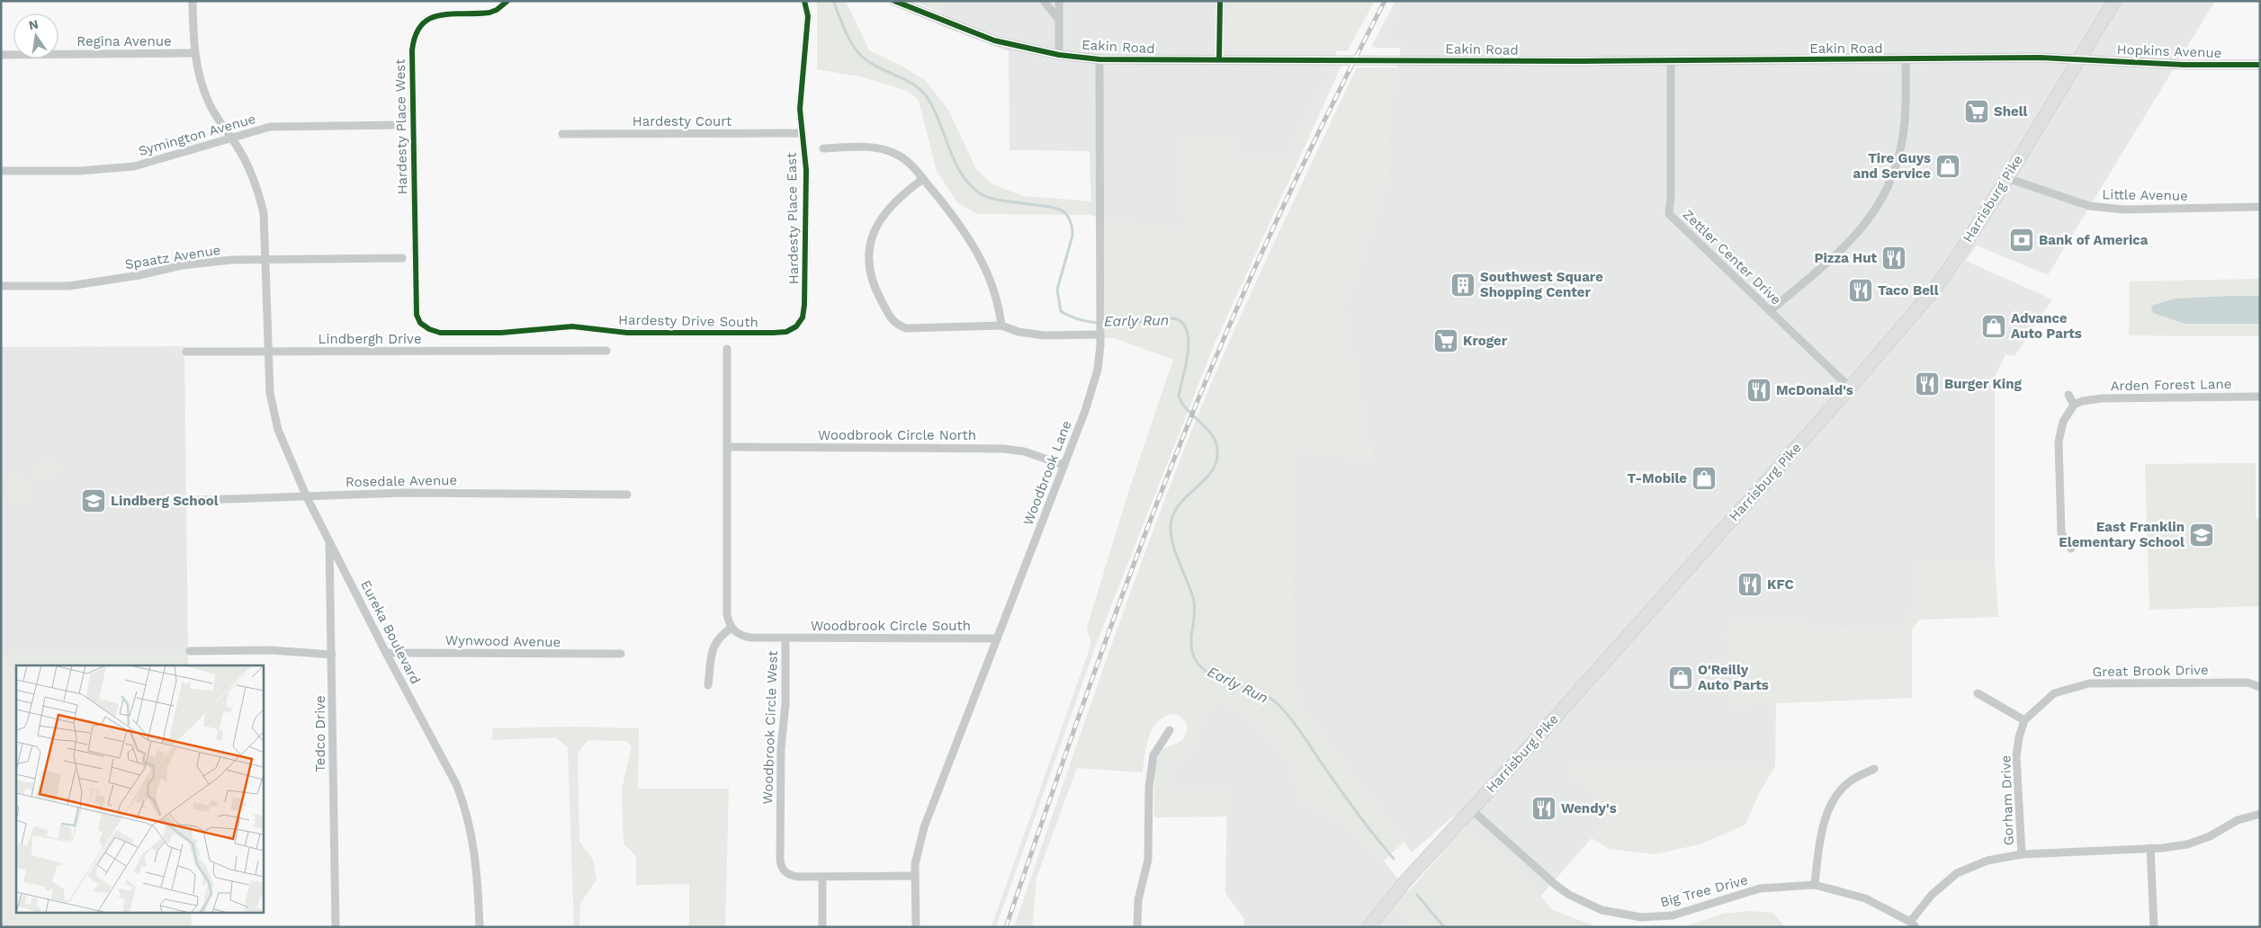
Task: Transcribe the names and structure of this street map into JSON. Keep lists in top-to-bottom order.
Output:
{
  "streets": {
    "main road": ["Harrisburg Pike"],
    "street": [
      "Regina Avenue",
      "Eakin Road",
      "Hopkins Avenue",
      "Hardesty Court",
      "Hardesty Place West",
      "Symington Avenue",
      "Little Avenue",
      "Hardesty Place East",
      "Spaatz Avenue",
      "Zettler Center Drive",
      "Hardesty Drive South",
      "Lindbergh Drive",
      "Arden Forest Lane",
      "Woodbrook Circle North",
      "Woodbrook Lane",
      "Rosedale Avenue",
      "Woodbrook Circle South",
      "Eureka Boulevard",
      "Wynwood Avenue",
      "Great Brook Drive",
      "Woodbrook Circle West",
      "Tedco Drive",
      "Gorham Drive",
      "Big Tree Drive"
    ]
  },
  "crossings": [
    ["Regina Avenue", "Eureka Boulevard"],
    ["Eakin Road", "Hopkins Avenue"],
    ["Eakin Road", "Harrisburg Pike"],
    ["Eakin Road", "Zettler Center Drive"],
    ["Eakin Road", "Woodbrook Lane"],
    ["Hopkins Avenue", "Harrisburg Pike"],
    ["Hardesty Court", "Hardesty Place East"],
    ["Hardesty Place West", "Hardesty Drive South"],
    ["Symington Avenue", "Eureka Boulevard"],
    ["Little Avenue", "Harrisburg Pike"],
    ["Harrisburg Pike", "Zettler Center Drive"],
    ["Harrisburg Pike", "Big Tree Drive"],
    ["Hardesty Place East", "Hardesty Drive South"],
    ["Spaatz Avenue", "Eureka Boulevard"],
    ["Lindbergh Drive", "Eureka Boulevard"],
    ["Woodbrook Circle North", "Woodbrook Lane"],
    ["Woodbrook Lane", "Woodbrook Circle South"],
    ["Rosedale Avenue", "Eureka Boulevard"],
    ["Woodbrook Circle South", "Woodbrook Circle West"],
    ["Eureka Boulevard", "Wynwood Avenue"],
    ["Eureka Boulevard", "Tedco Drive"],
    ["Great Brook Drive", "Gorham Drive"]
  ],
  "water": ["Early Run"],
  "places": {
    "supermarket": ["Shell", "Kroger"],
    "shop": [
      "Tire Guys and Service",
      "Advance Auto Parts",
      "T-Mobile",
      "O'Reilly Auto Parts"
    ],
    "bank": ["Bank of America"],
    "restaurant": [
      "Pizza Hut",
      "Taco Bell",
      "Burger King",
      "McDonald's",
      "KFC",
      "Wendy's"
    ],
    "building": ["Southwest Square Shopping Center"],
    "school or university": ["Lindberg School", "East Franklin Elementary School"]
  },
  "north": "top"
}
